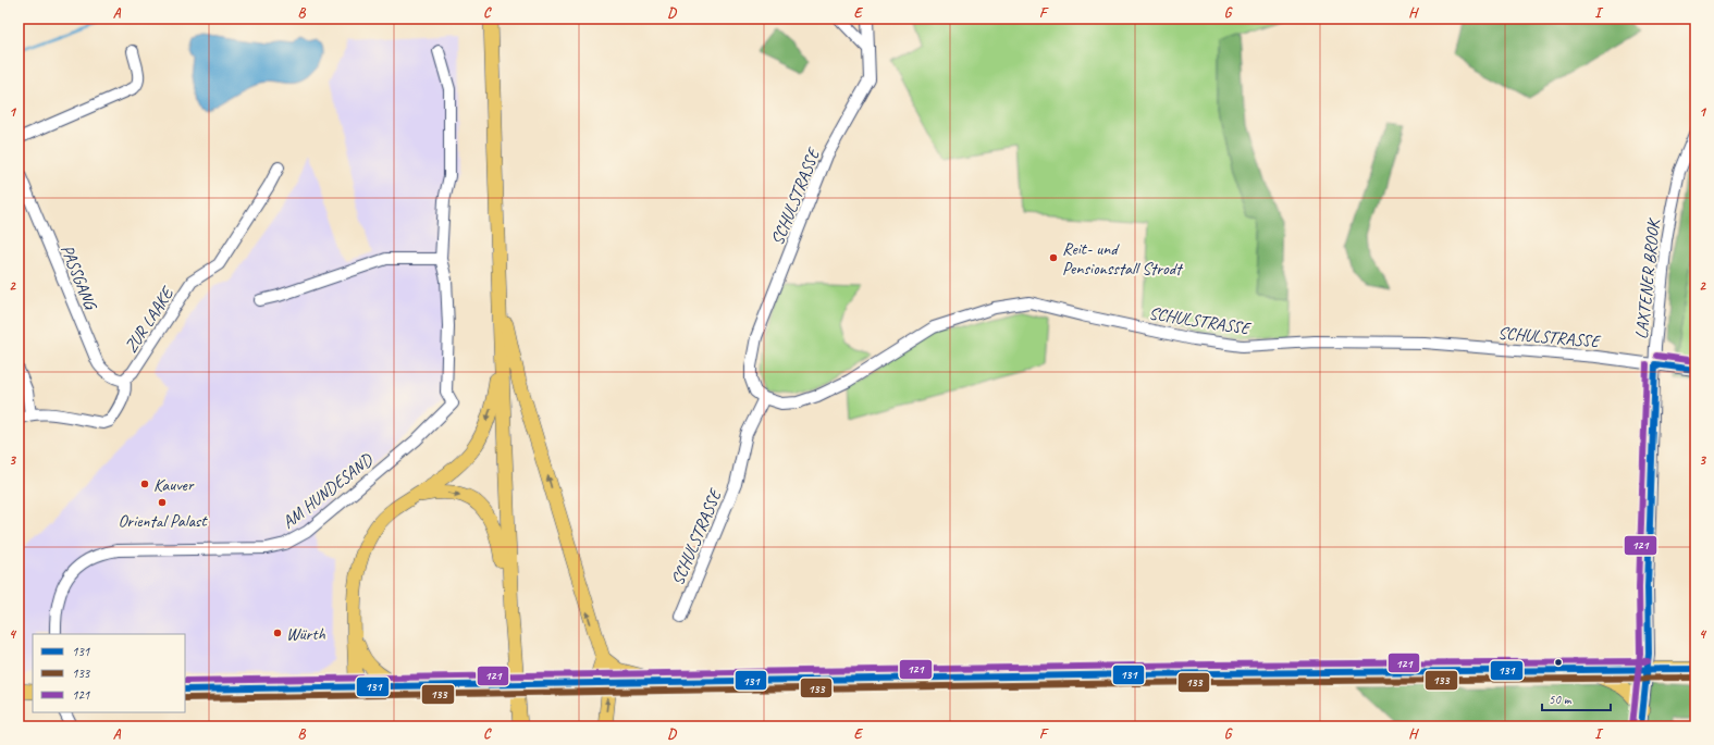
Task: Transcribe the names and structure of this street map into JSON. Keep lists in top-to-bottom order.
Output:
{
  "streets": {
    "street": [
      "SCHULSTRASSE",
      "PASSGANG",
      "LAXTENER BROOK",
      "ZUR LAAKE",
      "AM HUNDESAND"
    ]
  },
  "crossings": [
    ["SCHULSTRASSE", "LAXTENER BROOK"],
    ["PASSGANG", "ZUR LAAKE"]
  ],
  "places": [
    "Reit- und Pensionsstall Strodt",
    "Kauver",
    "Oriental Palast",
    "Würth"
  ],
  "lines": ["transit line 121", "transit line 131", "transit line 133"],
  "legend": ["131", "133", "121"],
  "scale_bar": "50 m",
  "grid": {
    "columns": [
      "A",
      "B",
      "C",
      "D",
      "E",
      "F",
      "G",
      "H",
      "I"
    ],
    "rows": [
      "1",
      "2",
      "3",
      "4"
    ]
  }
}
